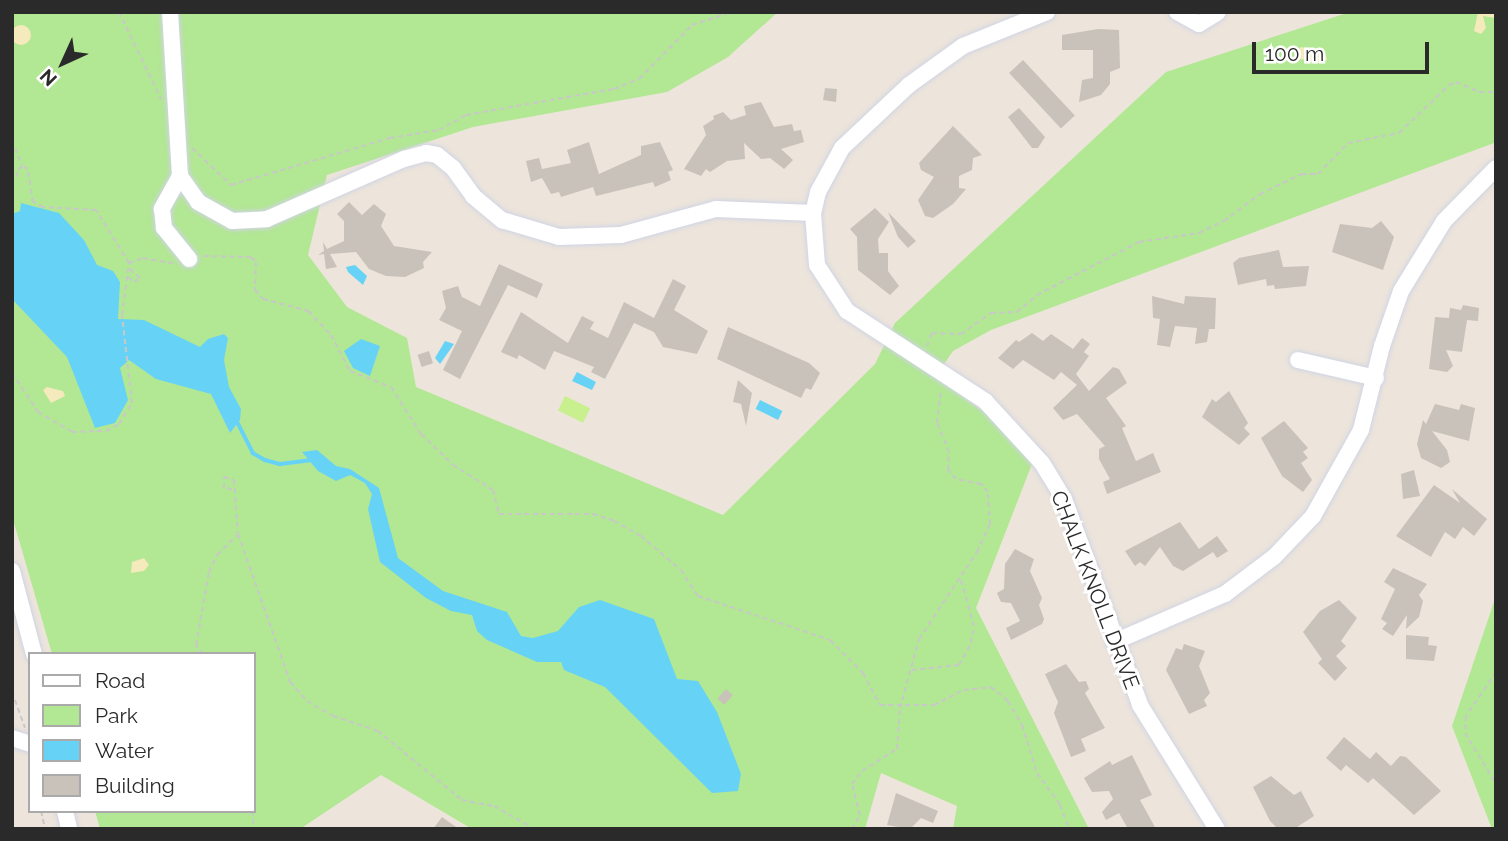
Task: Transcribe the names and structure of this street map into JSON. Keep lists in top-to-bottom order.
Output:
{
  "streets": {
    "street": ["CHALK KNOLL DRIVE"]
  },
  "legend": [
    "Road",
    "Park",
    "Water",
    "Building"
  ],
  "scale_bar": "100 m",
  "north": "bottom left"
}
